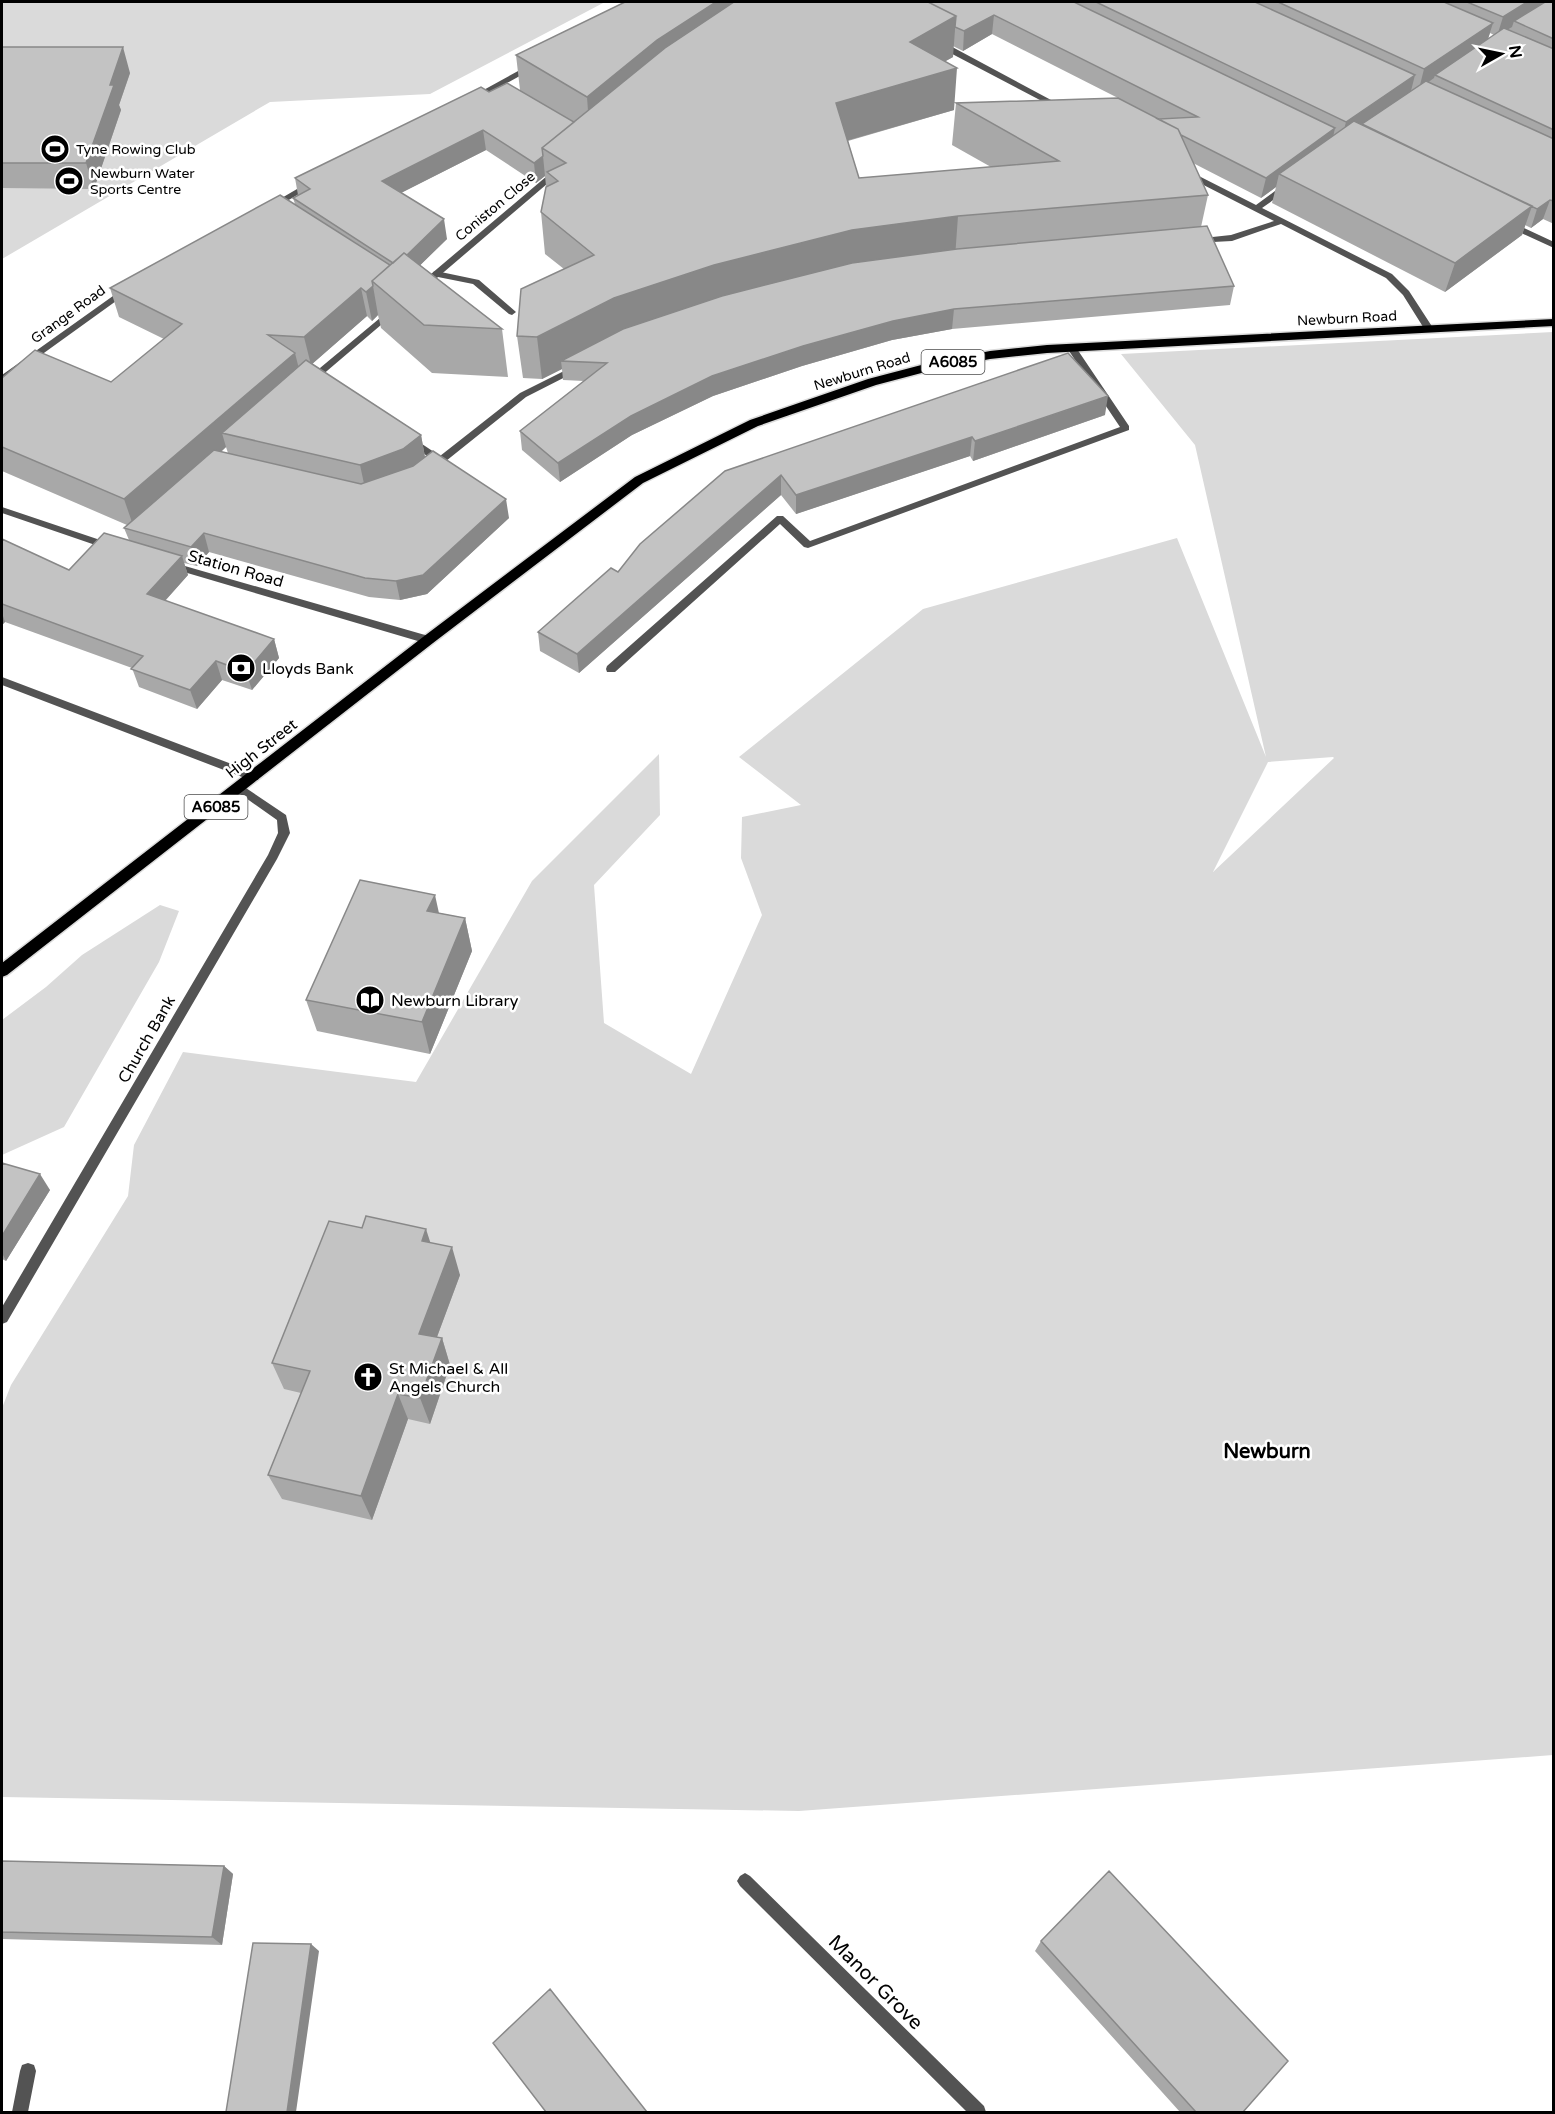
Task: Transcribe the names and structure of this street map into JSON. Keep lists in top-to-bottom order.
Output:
{
  "streets": {
    "main road": ["Newburn Road", "A6085", "High Street"],
    "street": [
      "Coniston Close",
      "Grange Road",
      "Station Road",
      "Church Bank",
      "Manor Grove"
    ]
  },
  "crossings": [
    ["Newburn Road", "Station Road"],
    ["Newburn Road", "High Street"],
    ["Station Road", "High Street"],
    ["High Street", "Church Bank"]
  ],
  "districts": ["Newburn"],
  "places": {
    "sports": ["Tyne Rowing Club", "Newburn Water Sports Centre"],
    "bank": ["Lloyds Bank"],
    "library": ["Newburn Library"],
    "church": ["St Michael & All Angels Church"]
  },
  "north": "right"
}
